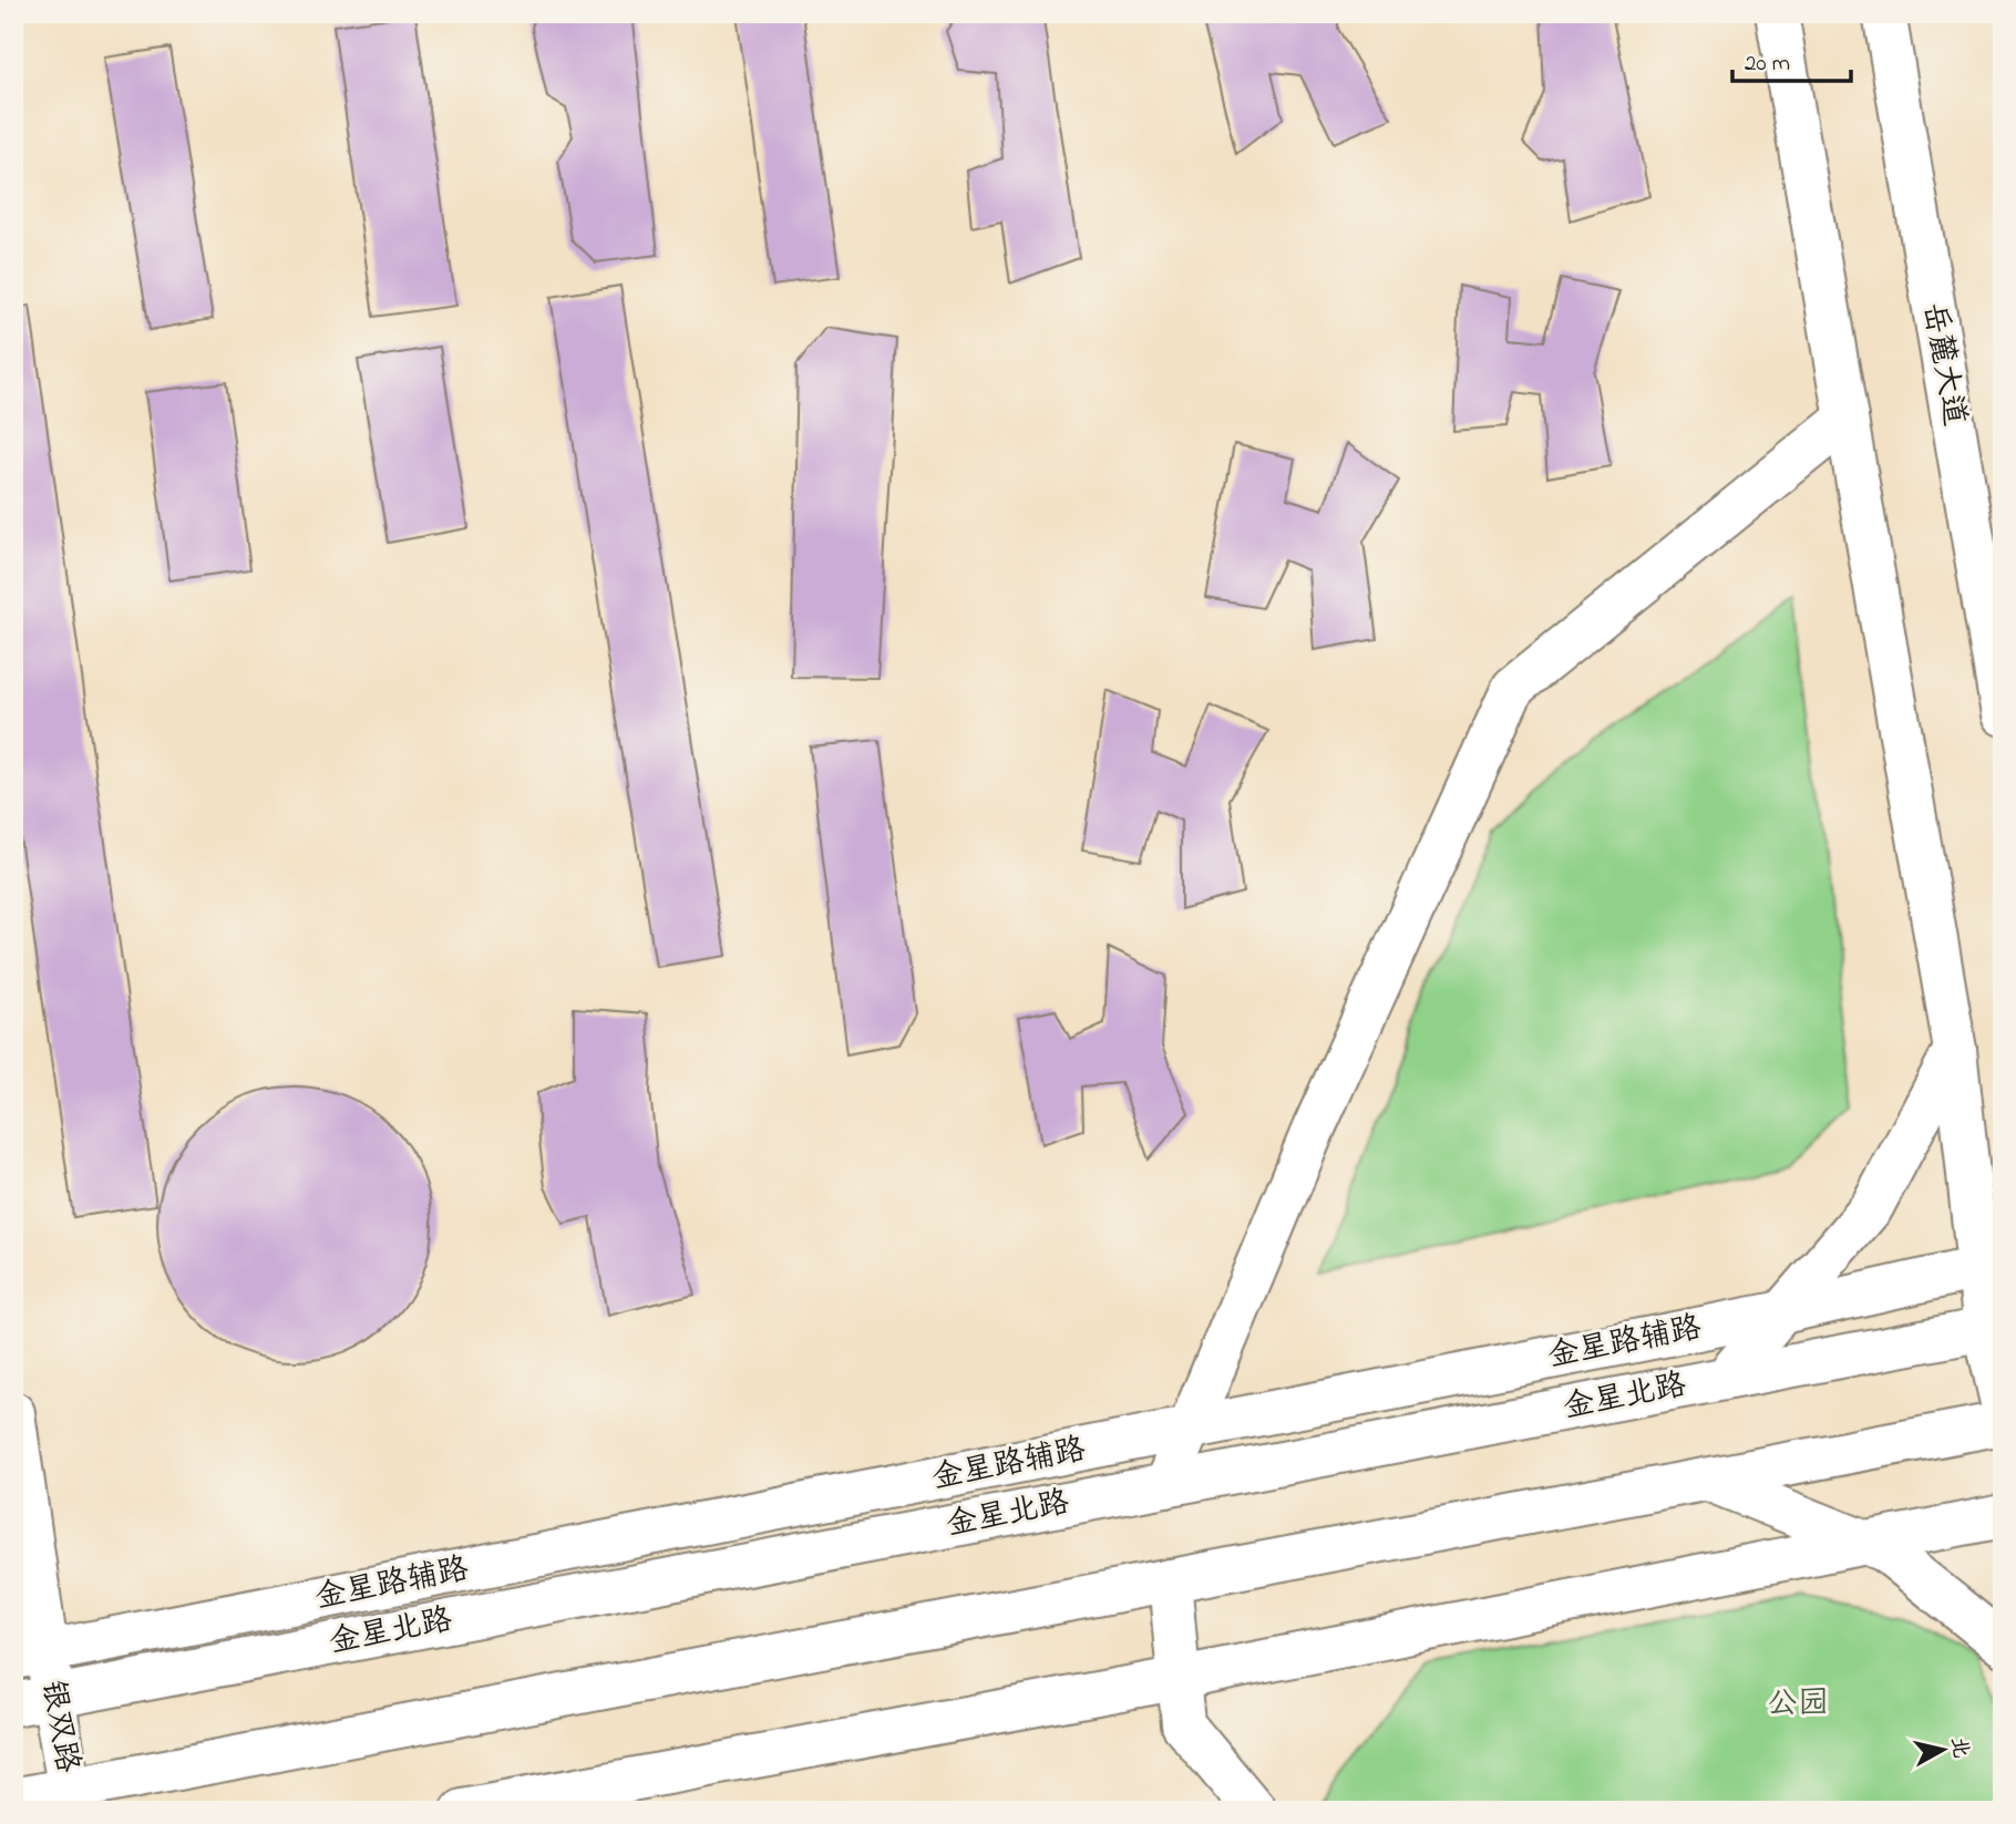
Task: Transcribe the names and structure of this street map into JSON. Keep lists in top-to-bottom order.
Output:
{
  "streets": {
    "main road": [
      "岳麓大道",
      "金星路辅路",
      "金星北路",
      "银双路"
    ]
  },
  "crossings": [
    ["金星路辅路", "银双路"],
    ["金星北路", "银双路"]
  ],
  "parks": ["公园"],
  "scale_bar": "20 m",
  "north": "right"
}
